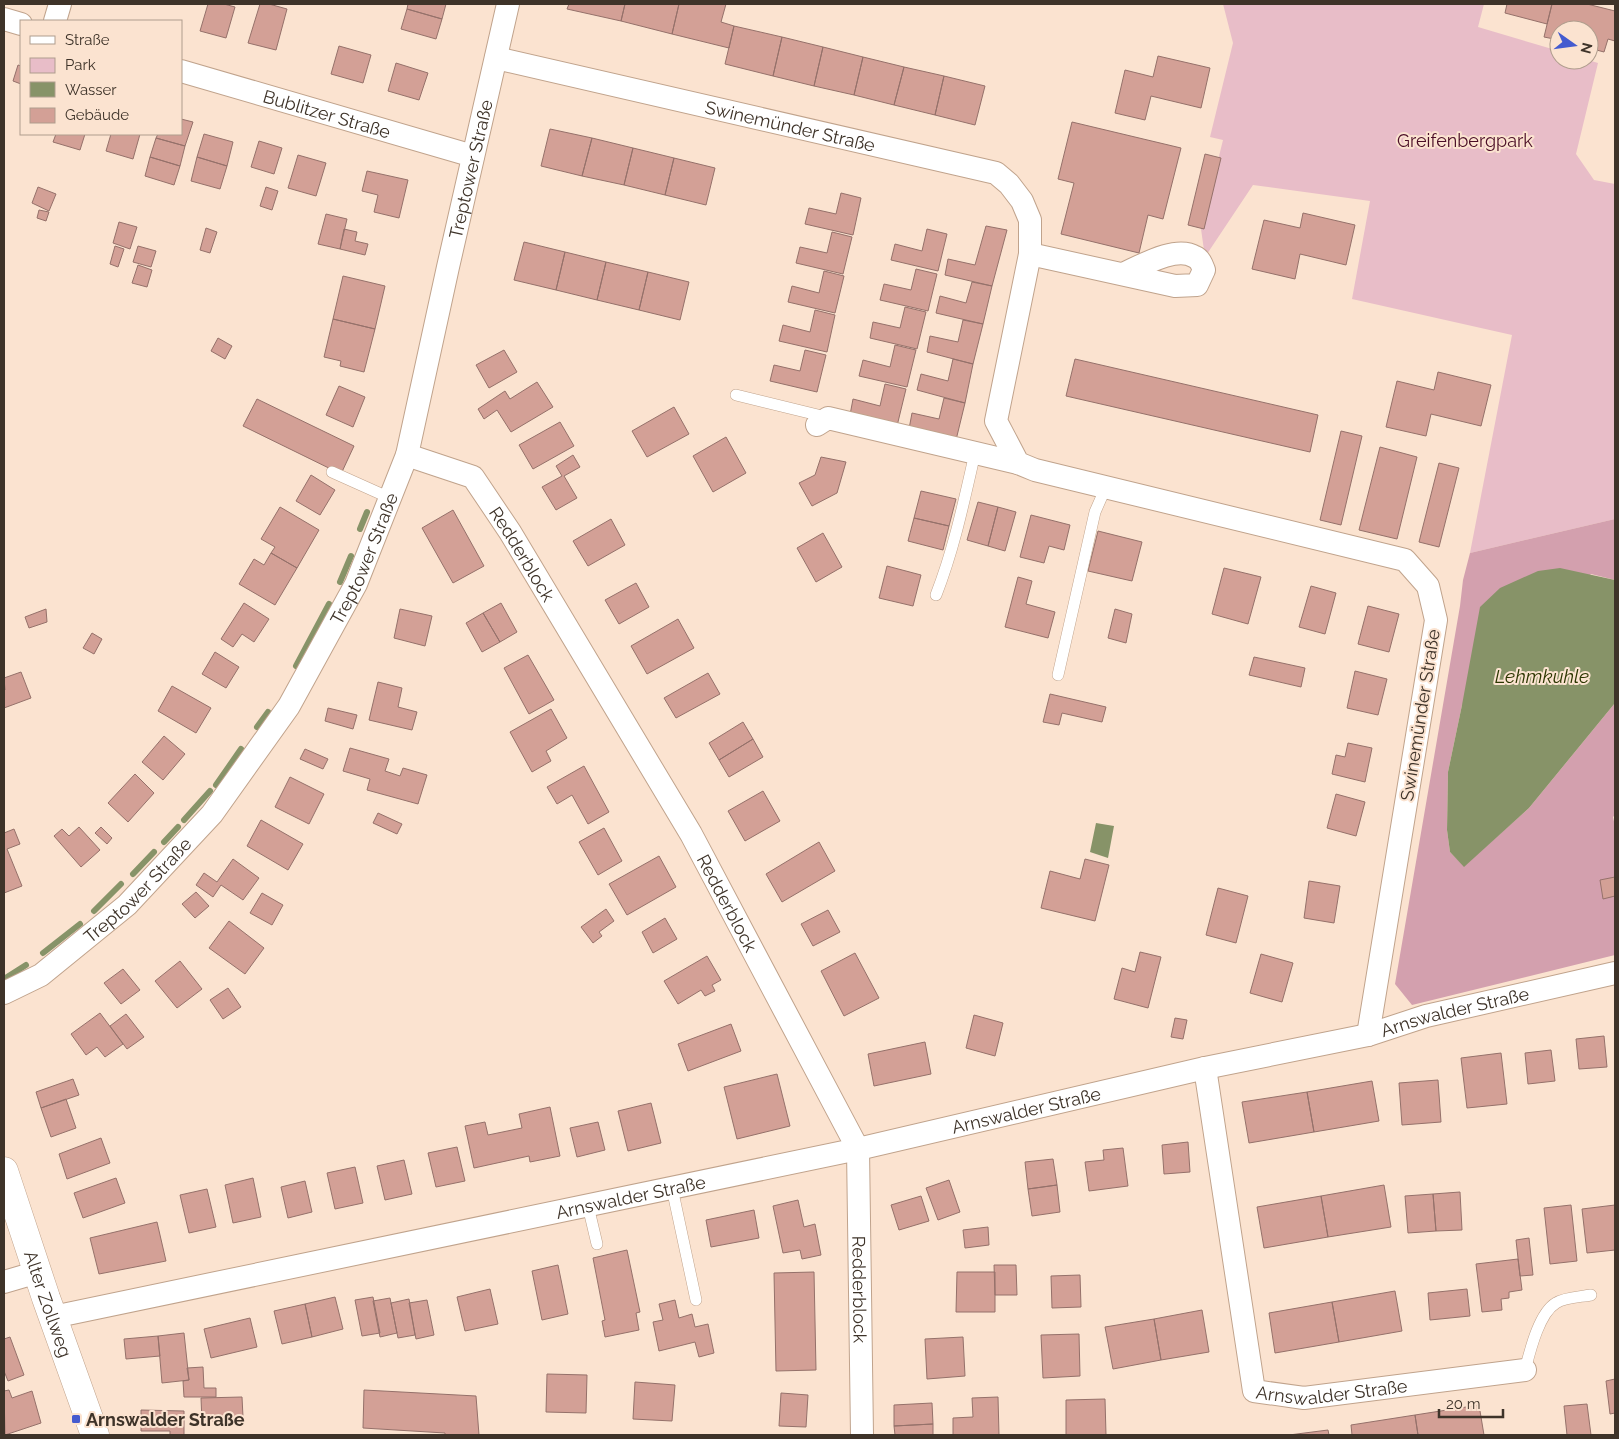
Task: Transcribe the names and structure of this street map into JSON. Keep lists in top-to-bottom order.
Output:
{
  "streets": {
    "street": [
      "Bublitzer Straße",
      "Swinemünder Straße",
      "Treptower Straße",
      "Redderblock",
      "Arnswalder Straße",
      "Alter Zollweg"
    ]
  },
  "crossings": [
    ["Bublitzer Straße", "Treptower Straße"],
    ["Swinemünder Straße", "Treptower Straße"],
    ["Swinemünder Straße", "Arnswalder Straße"],
    ["Treptower Straße", "Redderblock"],
    ["Redderblock", "Arnswalder Straße"],
    ["Arnswalder Straße", "Alter Zollweg"]
  ],
  "water": ["Lehmkuhle"],
  "parks": ["Greifenbergpark"],
  "places": {
    "transit": ["Arnswalder Straße"]
  },
  "legend": [
    "Straße",
    "Park",
    "Wasser",
    "Gebäude"
  ],
  "scale_bar": "20 m",
  "north": "right"
}
